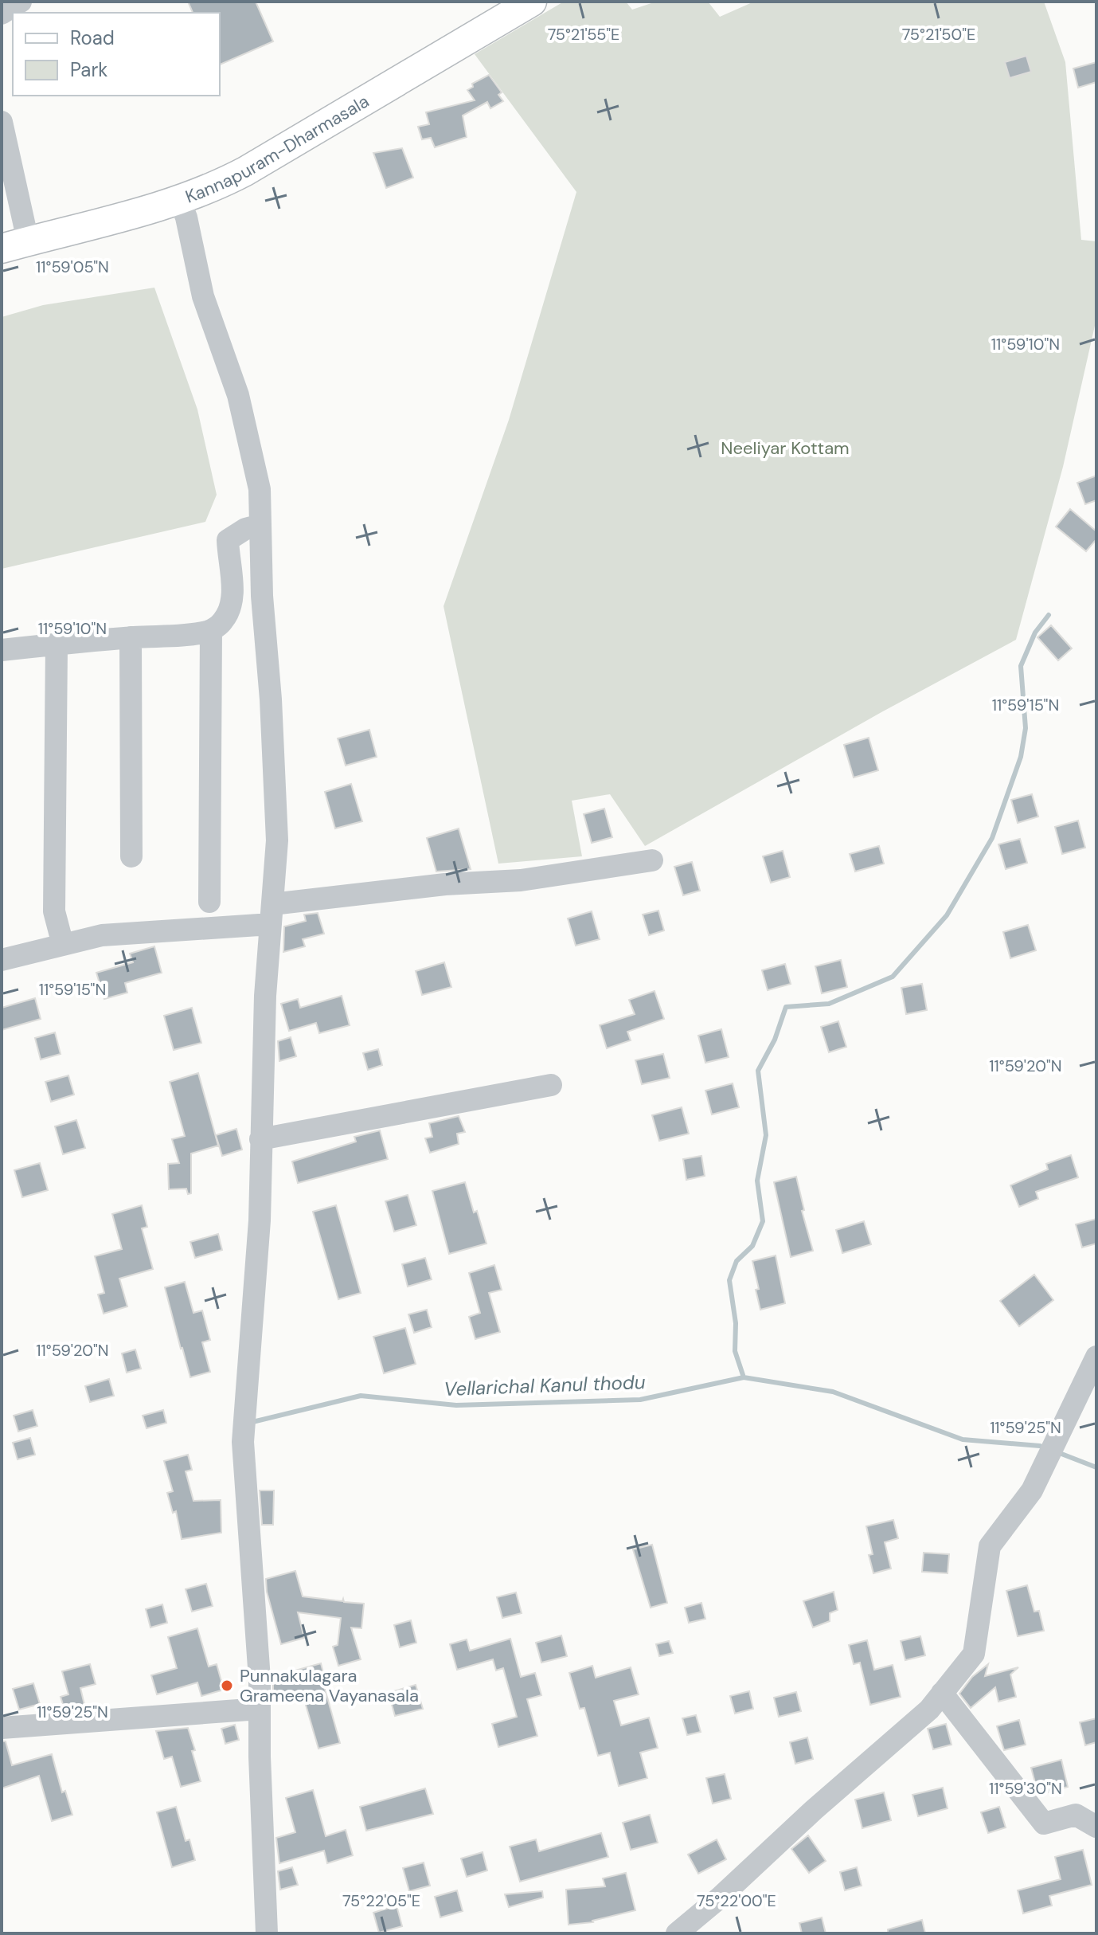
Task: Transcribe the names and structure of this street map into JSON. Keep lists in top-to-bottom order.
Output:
{
  "streets": {
    "main road": ["Kannapuram-Dharmasala"]
  },
  "water": ["Vellarichal Kanul thodu"],
  "parks": ["Neeliyar Kottam"],
  "places": ["Punnakulagara Grameena Vayanasala"],
  "legend": ["Road", "Park"],
  "coordinates": [
    "75°21'55\"E",
    "75°21'50\"E",
    "11°59'05\"N",
    "11°59'10\"N",
    "11°59'15\"N",
    "11°59'20\"N",
    "11°59'25\"N",
    "11°59'30\"N",
    "75°22'05\"E",
    "75°22'00\"E"
  ]
}
